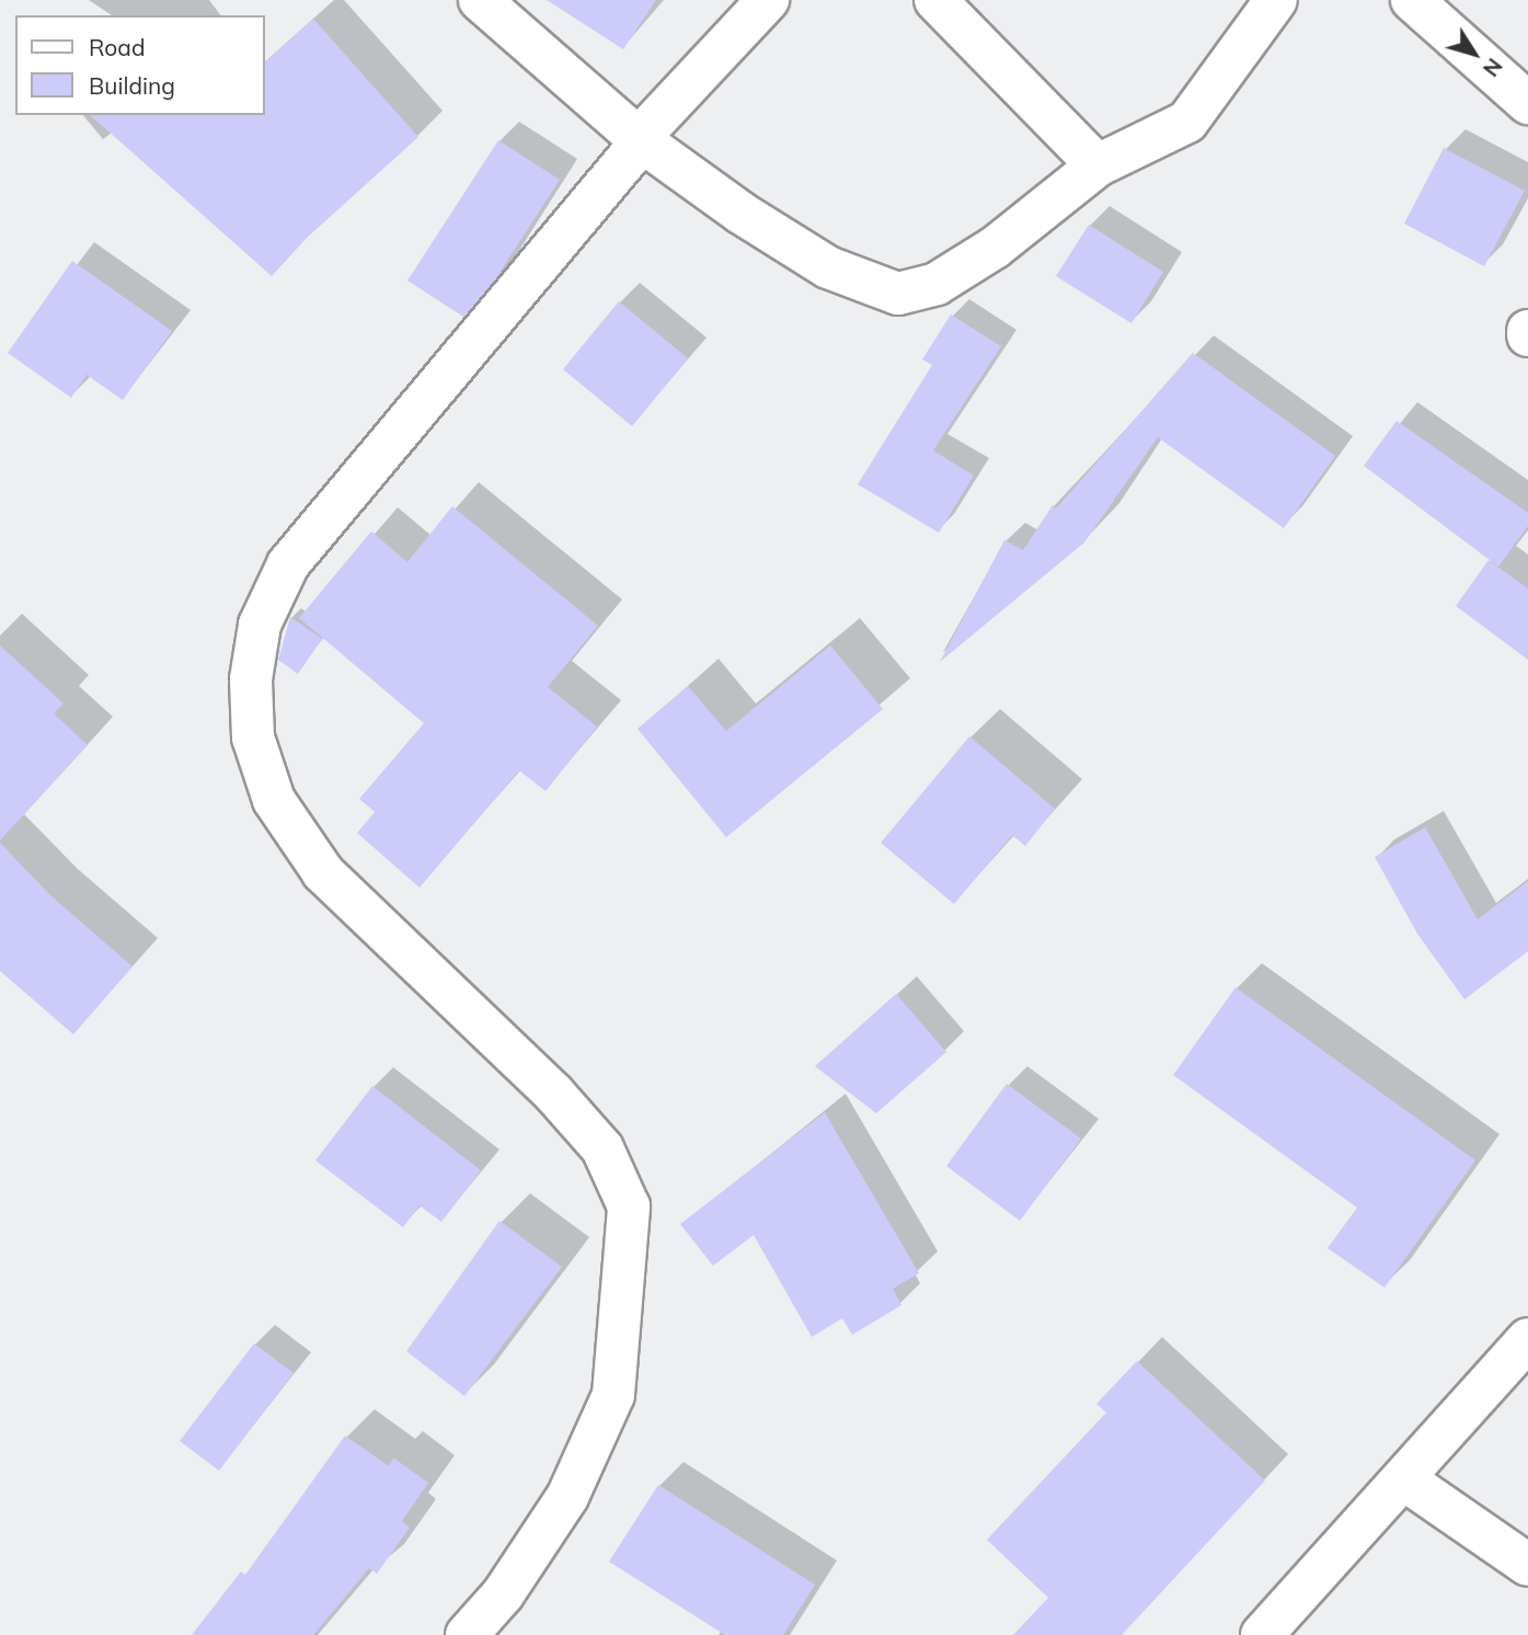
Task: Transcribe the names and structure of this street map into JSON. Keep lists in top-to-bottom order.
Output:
{
  "legend": ["Road", "Building"],
  "north": "bottom right"
}
